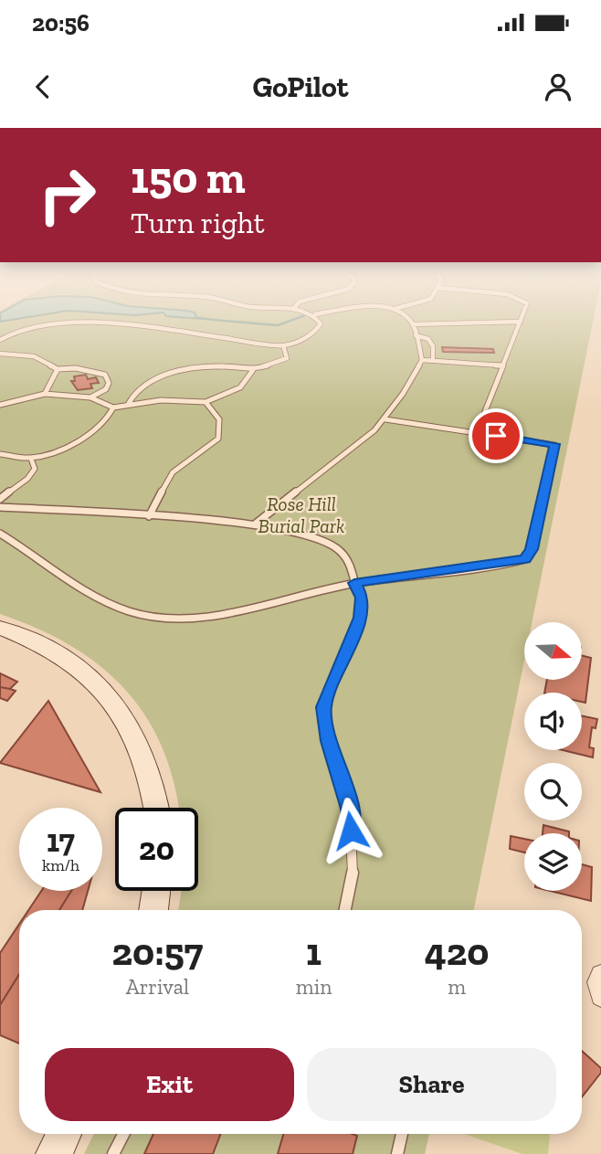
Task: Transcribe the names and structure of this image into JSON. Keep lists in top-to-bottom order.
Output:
{
  "parks": ["Rose Hill Burial Park"],
  "north": "right",
  "page": {
    "status": "20:56",
    "header": "GoPilot",
    "turn": ["150 m", "Turn right"],
    "speed": "17 km/h",
    "limit": "20",
    "eta": [
      "20:57",
      "Arrival",
      "1",
      "min",
      "420",
      "m"
    ],
    "buttons": ["Exit", "Share"]
  }
}
